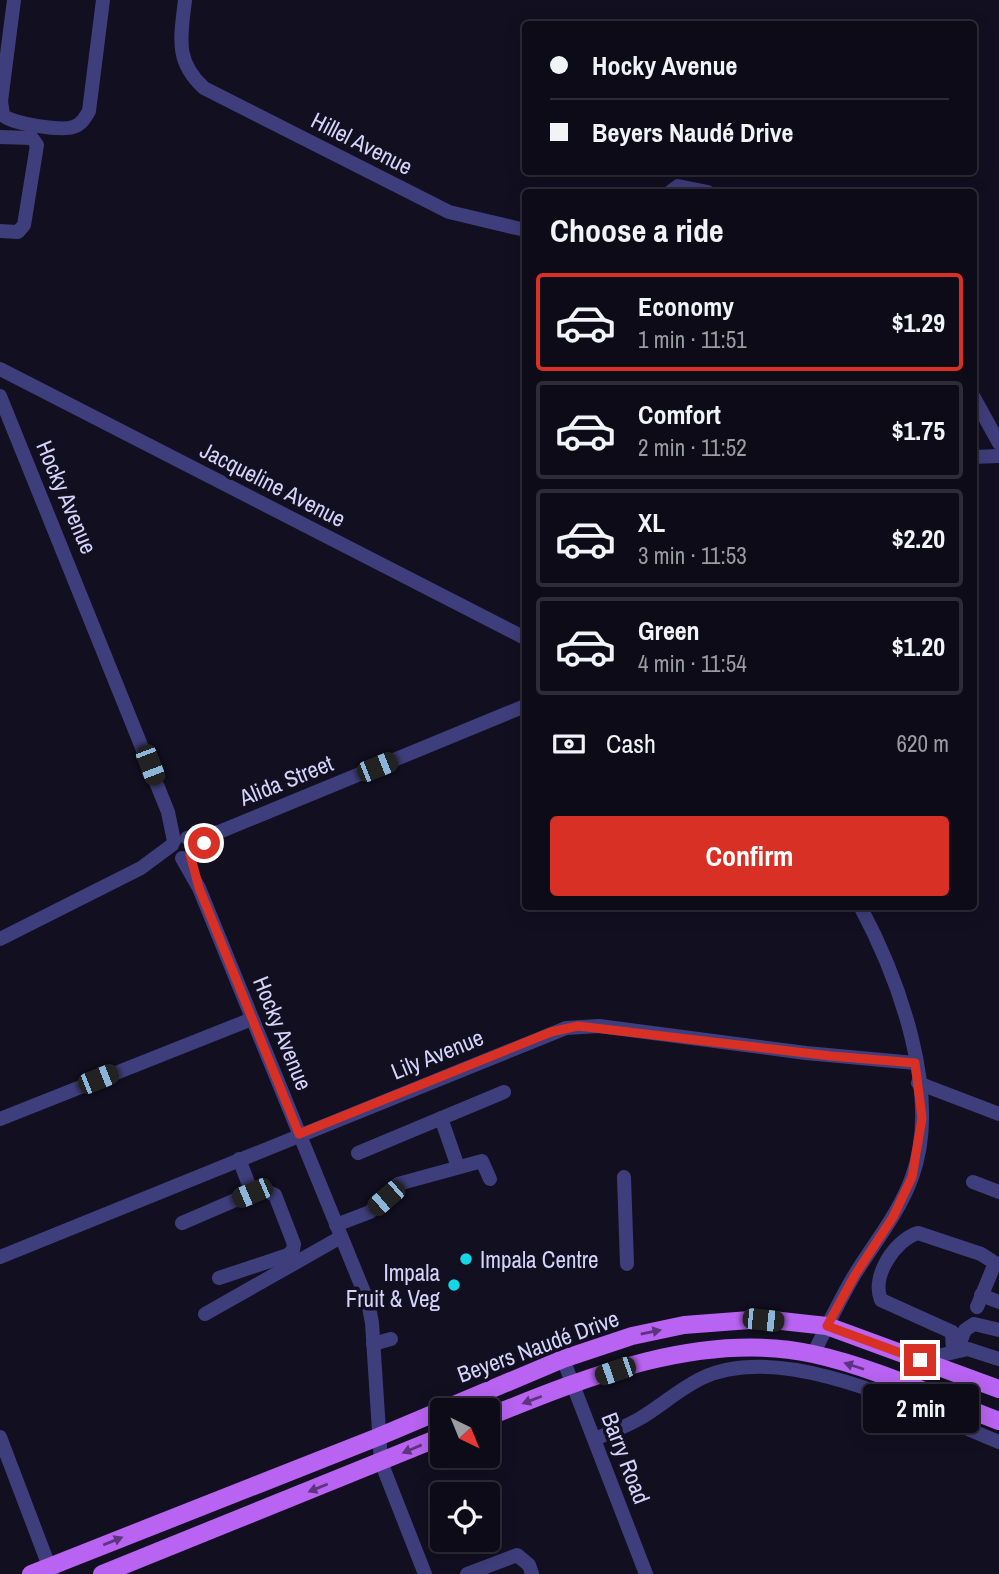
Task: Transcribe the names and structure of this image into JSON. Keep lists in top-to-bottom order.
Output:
{
  "streets": {
    "main road": ["Beyers Naudé Drive"],
    "street": [
      "Hillel Avenue",
      "Jacqueline Avenue",
      "Hocky Avenue",
      "Alida Street",
      "Lily Avenue",
      "Barry Road"
    ]
  },
  "crossings": [
    ["Hocky Avenue", "Alida Street"],
    ["Hocky Avenue", "Lily Avenue"],
    ["Hocky Avenue", "Beyers Naudé Drive"],
    ["Beyers Naudé Drive", "Barry Road"]
  ],
  "places": ["Impala Centre", "Impala Fruit & Veg"],
  "north": "bottom right",
  "page": {
    "banner": ["Hocky Avenue", "Beyers Naudé Drive"],
    "heading": "Choose a ride",
    "list": [
      {
        "name": "Economy",
        "note": "1 min · 11:51",
        "value": "$1.29"
      },
      {
        "name": "Comfort",
        "note": "2 min · 11:52",
        "value": "$1.75"
      },
      {
        "name": "XL",
        "note": "3 min · 11:53",
        "value": "$2.20"
      },
      {
        "name": "Green",
        "note": "4 min · 11:54",
        "value": "$1.20"
      }
    ],
    "pay": ["Cash", "620 m"],
    "buttons": "Confirm",
    "bubble": "2 min"
  }
}
